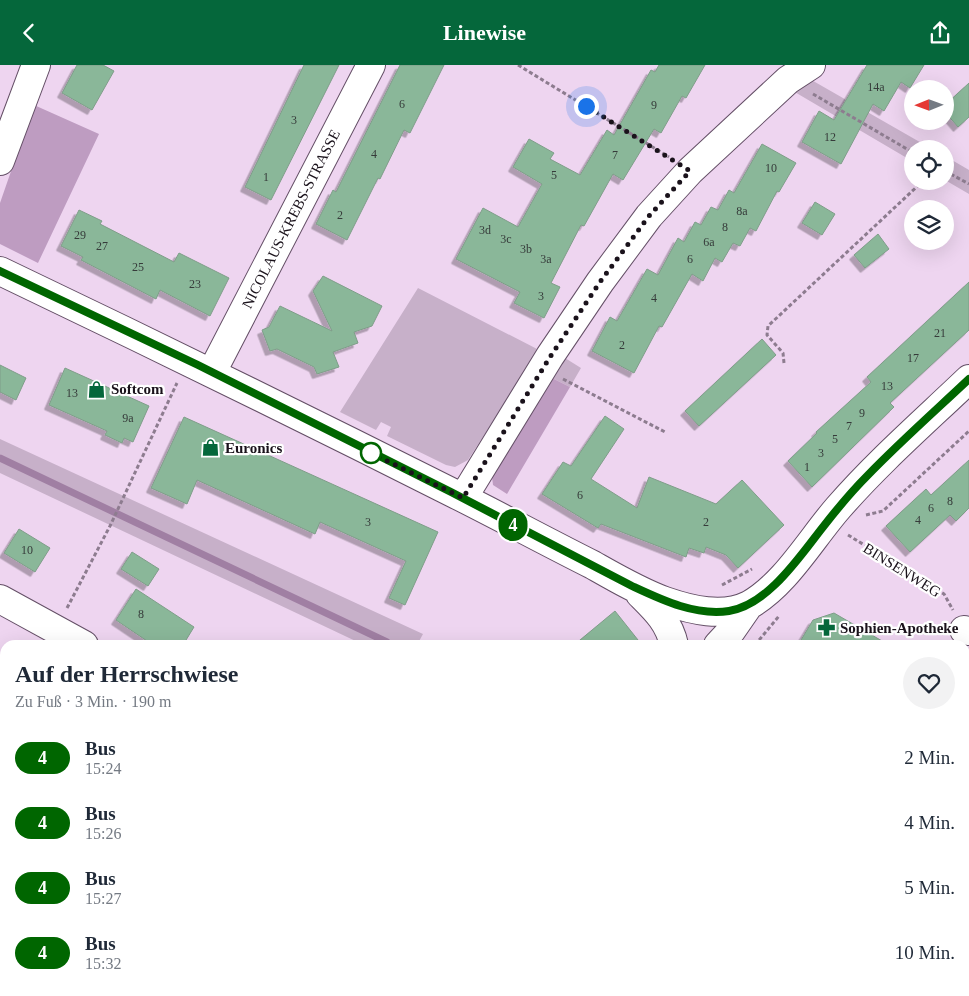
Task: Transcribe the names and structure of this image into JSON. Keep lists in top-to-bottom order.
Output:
{
  "streets": {
    "street": ["NICOLAUS-KREBS-STRASSE"],
    "path": ["BINSENWEG"]
  },
  "places": {
    "shop": ["Softcom", "Euronics"],
    "pharmacy": ["Sophien-Apotheke"]
  },
  "lines": ["bus line 4"],
  "house_numbers": [
    "14a",
    "6",
    "9",
    "3",
    "12",
    "4",
    "7",
    "10",
    "5",
    "1",
    "8a",
    "2",
    "8",
    "3d",
    "29",
    "3c",
    "6a",
    "27",
    "3b",
    "3a",
    "6",
    "25",
    "23",
    "3",
    "4",
    "21",
    "2",
    "17",
    "13",
    "13",
    "9",
    "9a",
    "7",
    "5",
    "3",
    "1",
    "6",
    "8",
    "6",
    "4",
    "3",
    "2",
    "10",
    "8"
  ],
  "north": "left",
  "page": {
    "header": "Linewise",
    "on_map": "4",
    "heading": ["Auf der Herrschwiese", "Zu Fuß · 3 Min. · 190 m"],
    "list": [
      {
        "mark": "4",
        "name": "Bus",
        "note": "15:24",
        "value": "2 Min."
      },
      {
        "mark": "4",
        "name": "Bus",
        "note": "15:26",
        "value": "4 Min."
      },
      {
        "mark": "4",
        "name": "Bus",
        "note": "15:27",
        "value": "5 Min."
      },
      {
        "mark": "4",
        "name": "Bus",
        "note": "15:32",
        "value": "10 Min."
      }
    ]
  }
}
